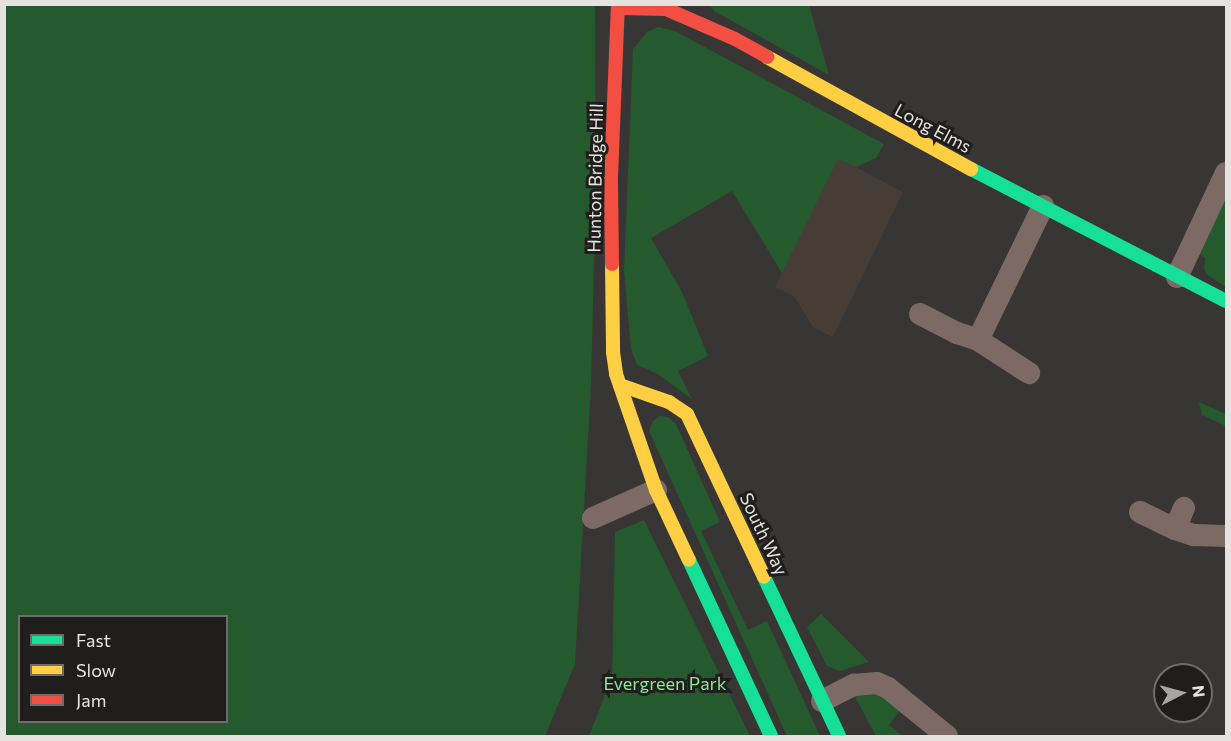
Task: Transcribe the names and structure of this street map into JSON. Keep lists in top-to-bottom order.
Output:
{
  "streets": {
    "street": ["Long Elms", "Hunton Bridge Hill", "South Way"]
  },
  "crossings": [
    ["Long Elms", "Hunton Bridge Hill"],
    ["Hunton Bridge Hill", "South Way"]
  ],
  "parks": ["Evergreen Park"],
  "legend": ["Fast", "Slow", "Jam"],
  "north": "right"
}
